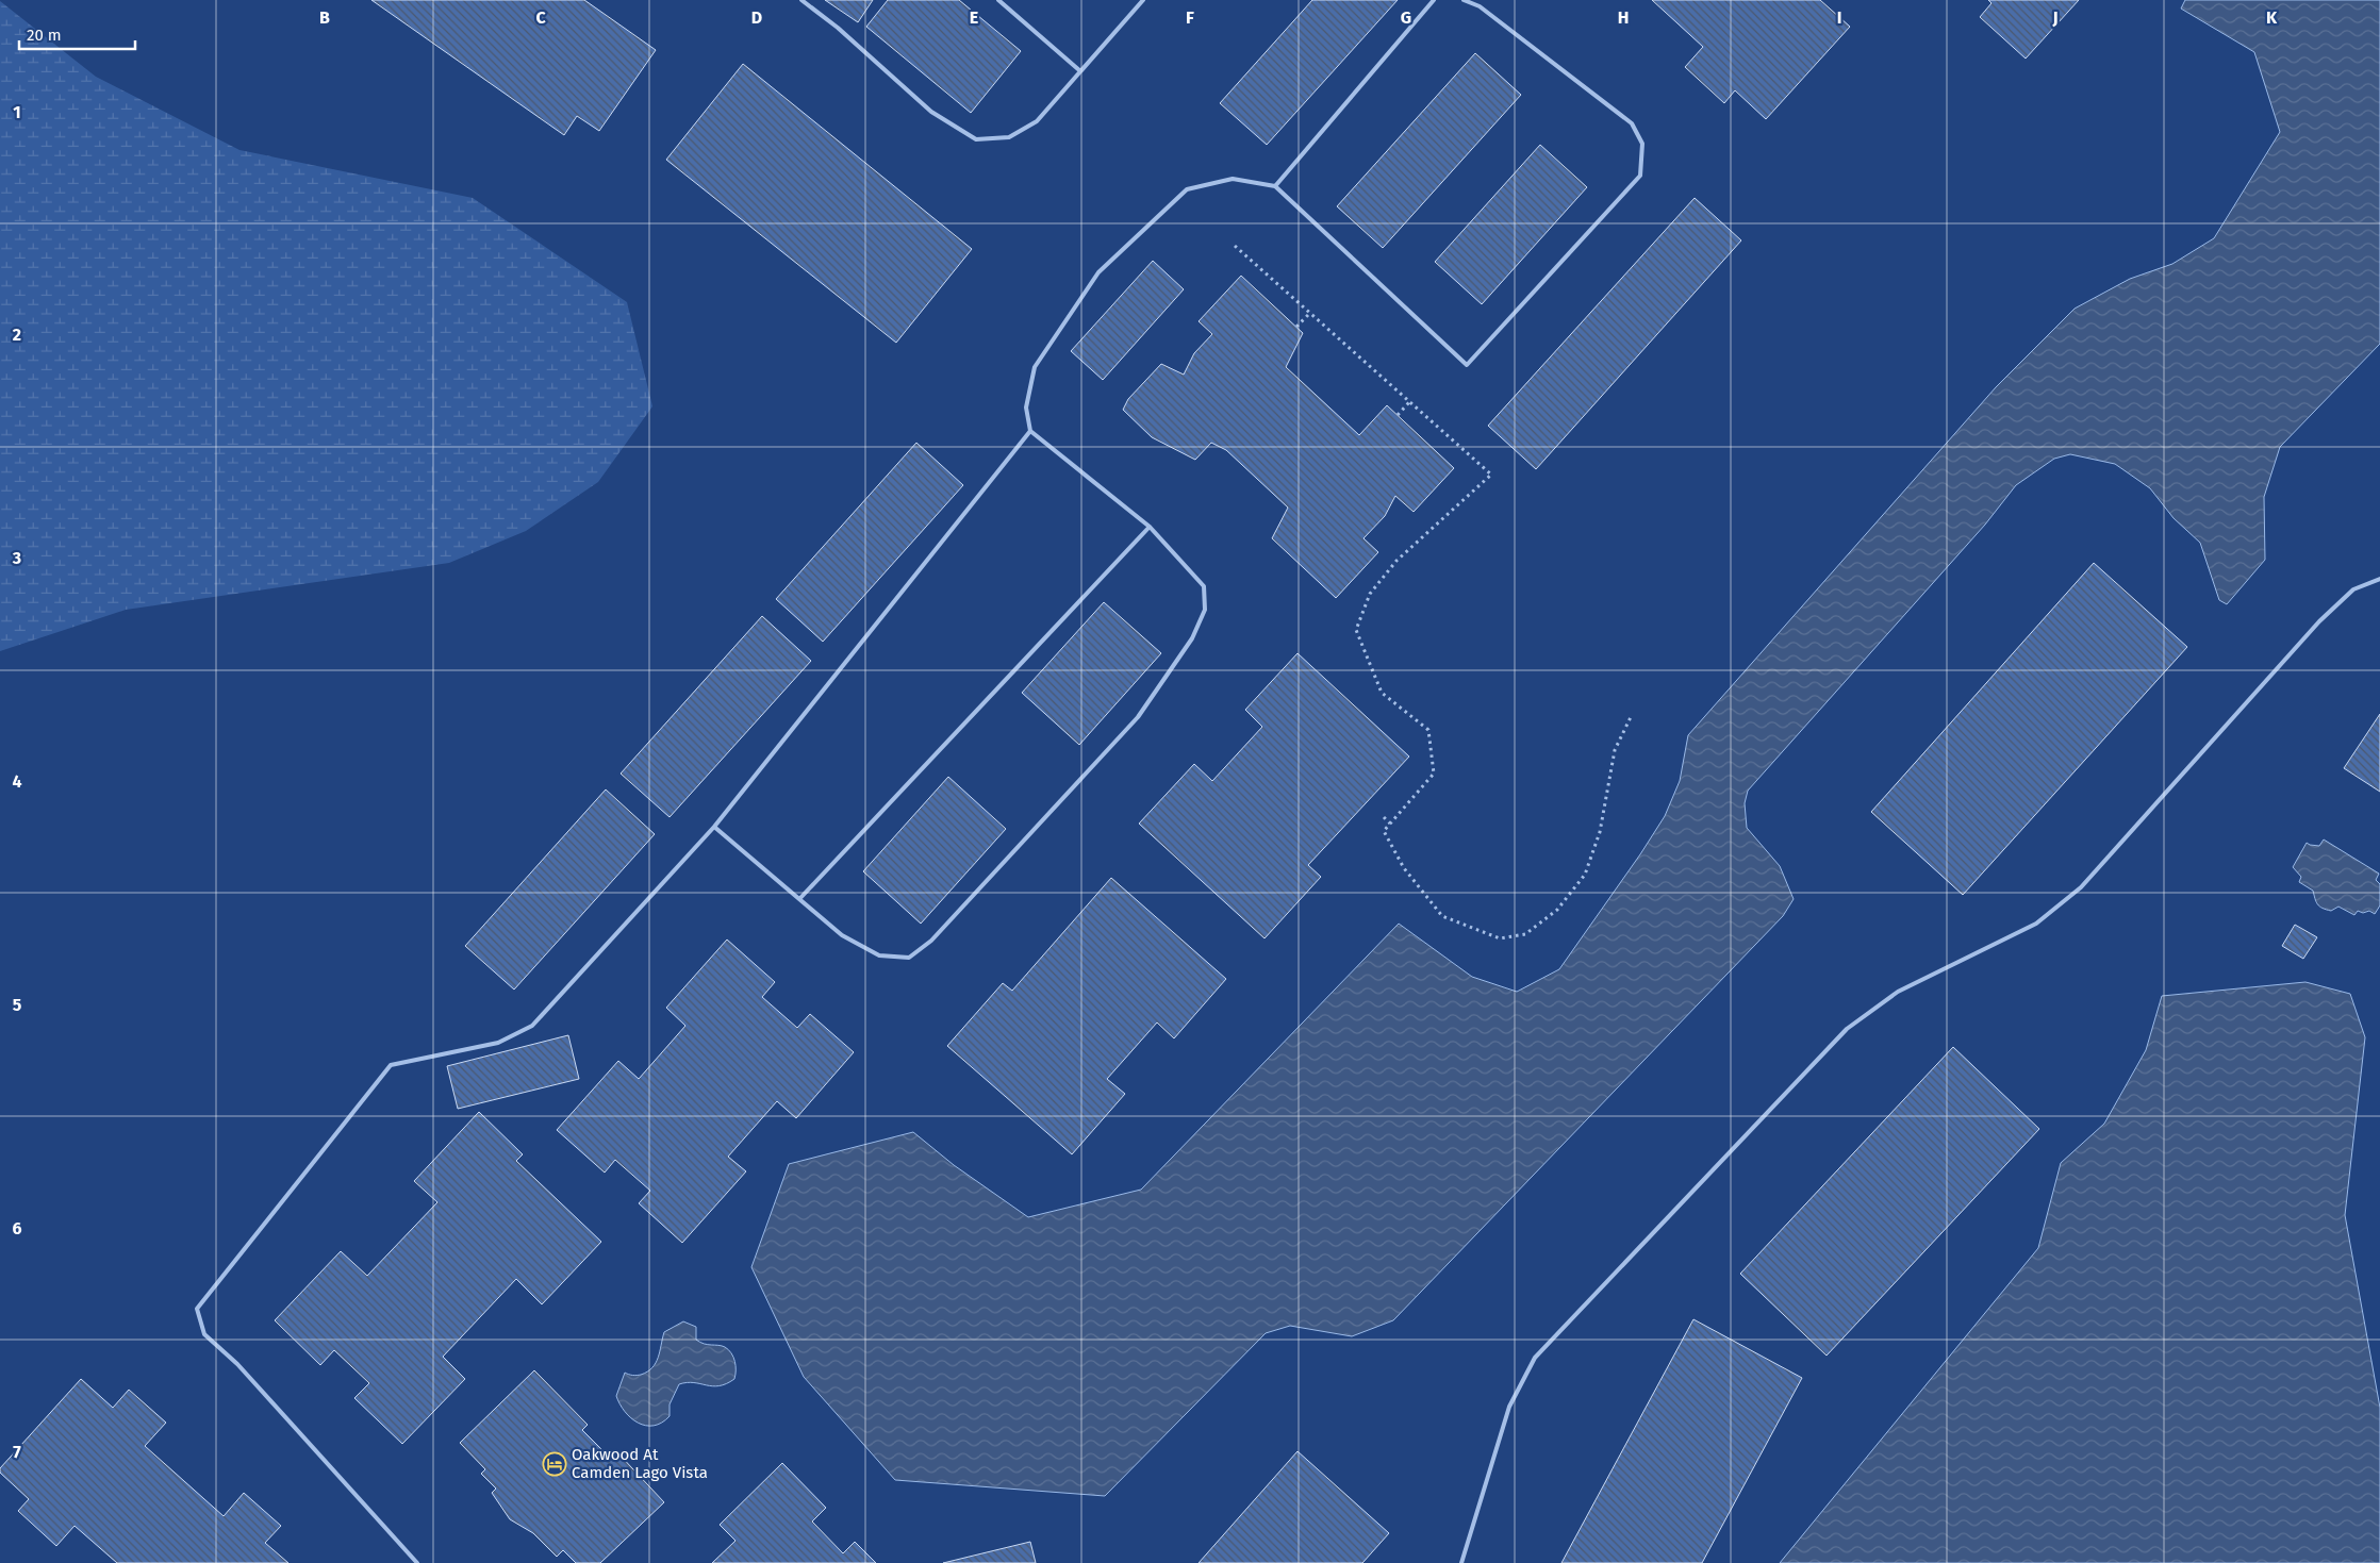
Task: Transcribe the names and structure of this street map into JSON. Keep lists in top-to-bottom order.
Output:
{
  "places": {
    "hotel": ["Oakwood At Camden Lago Vista"]
  },
  "scale_bar": "20 m",
  "grid": {
    "columns": [
      "B",
      "C",
      "D",
      "E",
      "F",
      "G",
      "H",
      "I",
      "J",
      "K"
    ],
    "rows": [
      "1",
      "2",
      "3",
      "4",
      "5",
      "6",
      "7"
    ]
  }
}
